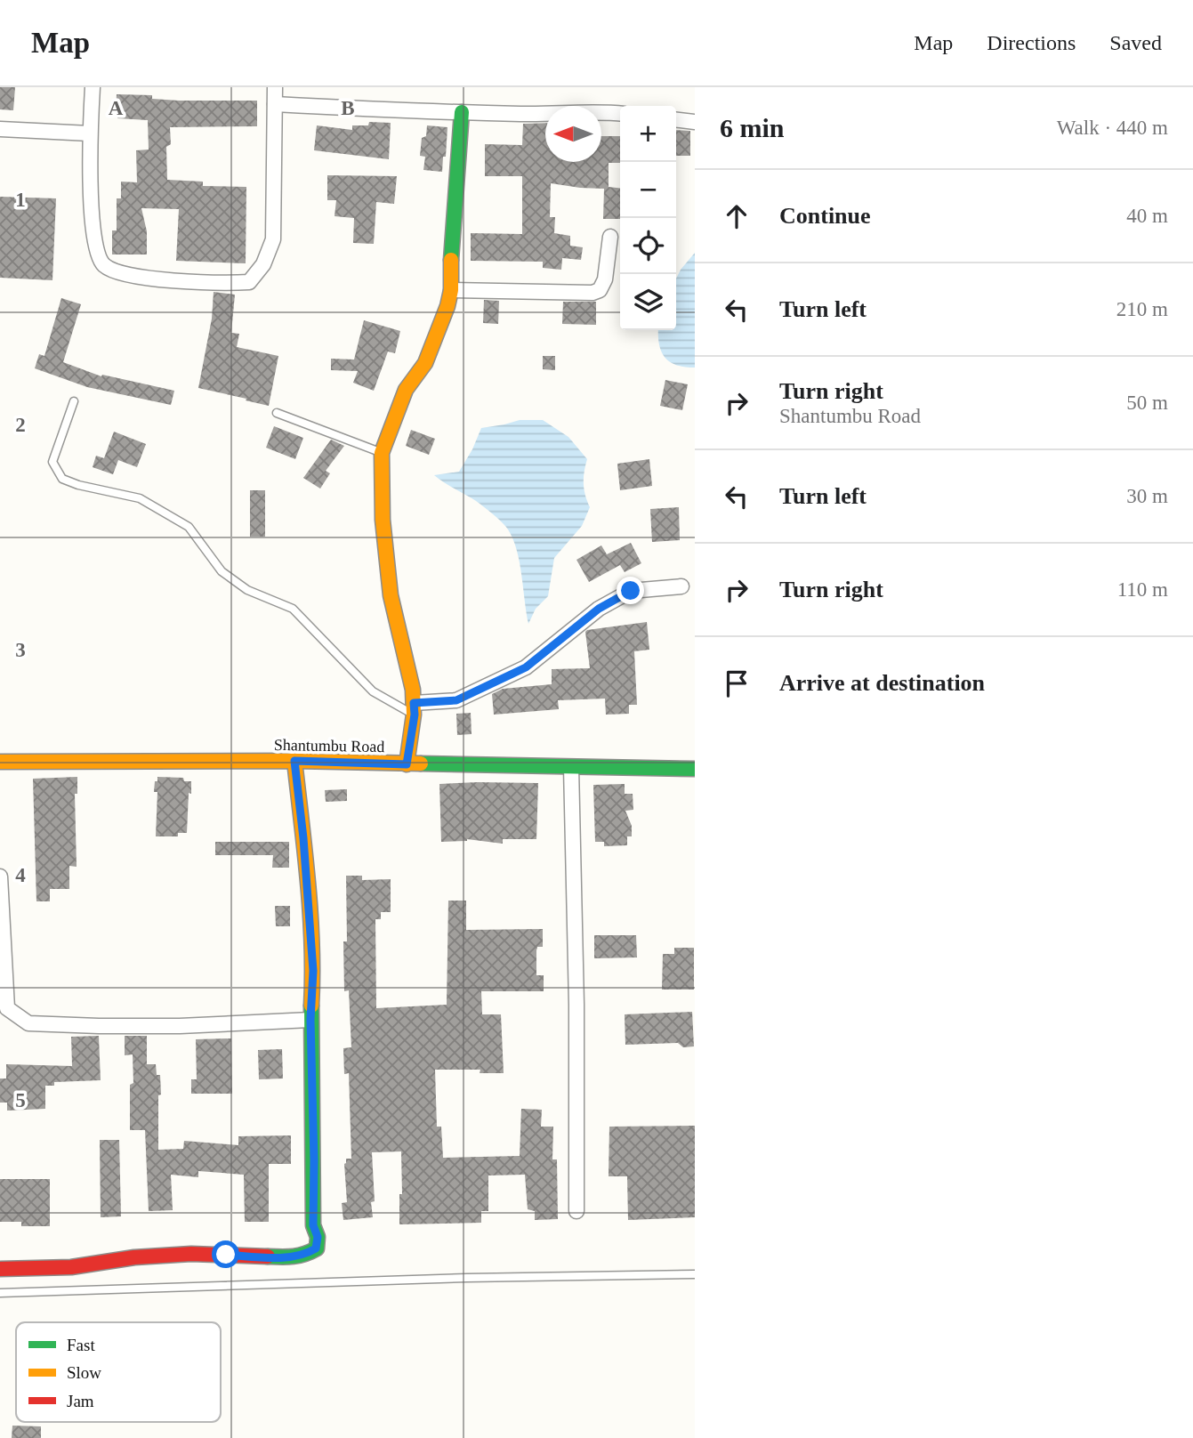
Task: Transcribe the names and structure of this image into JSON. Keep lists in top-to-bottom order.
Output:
{
  "streets": {
    "street": ["Shantumbu Road"]
  },
  "legend": ["Fast", "Slow", "Jam"],
  "north": "left",
  "page": {
    "header": "Map",
    "nav": ["Map", "Directions", "Saved"],
    "heading": ["6 min", "Walk · 440 m"],
    "map_buttons": ["+", "−"],
    "list": [
      ["Continue", "40 m"],
      ["Turn left", "210 m"],
      ["Turn right", "Shantumbu Road", "50 m"],
      ["Turn left", "30 m"],
      ["Turn right", "110 m"],
      "Arrive at destination"
    ]
  },
  "grid": {
    "columns": ["A", "B"],
    "rows": [
      "1",
      "2",
      "3",
      "4",
      "5"
    ]
  }
}
